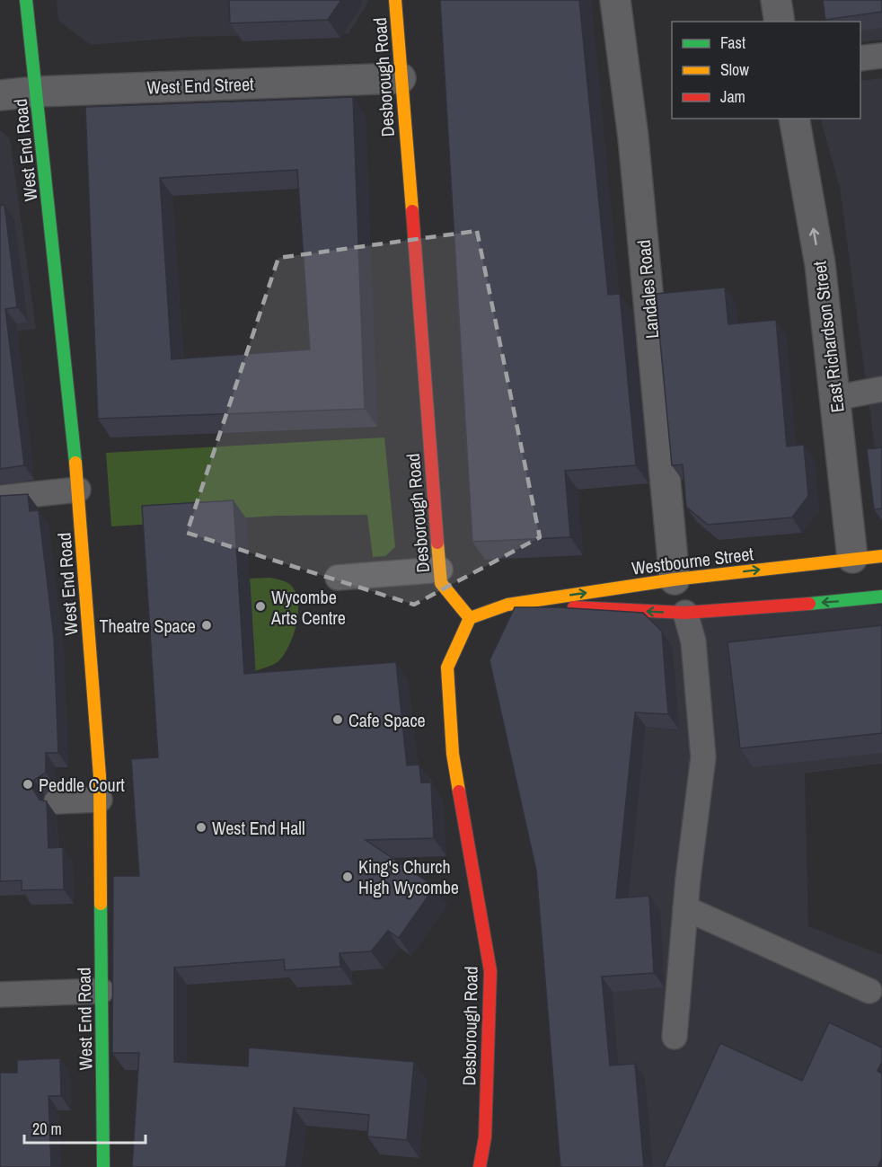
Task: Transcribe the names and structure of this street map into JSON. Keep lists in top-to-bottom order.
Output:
{
  "streets": {
    "street": [
      "Desborough Road",
      "West End Street",
      "West End Road",
      "Landales Road",
      "East Richardson Street",
      "Westbourne Street"
    ]
  },
  "crossings": [
    ["Desborough Road", "West End Street"],
    ["Desborough Road", "Westbourne Street"],
    ["West End Street", "West End Road"],
    ["Landales Road", "Westbourne Street"],
    ["East Richardson Street", "Westbourne Street"]
  ],
  "one_way": ["East Richardson Street"],
  "places": [
    "Wycombe Arts Centre",
    "Theatre Space",
    "Cafe Space",
    "Peddle Court",
    "West End Hall",
    "King's Church High Wycombe"
  ],
  "legend": ["Fast", "Slow", "Jam"],
  "scale_bar": "20 m"
}
